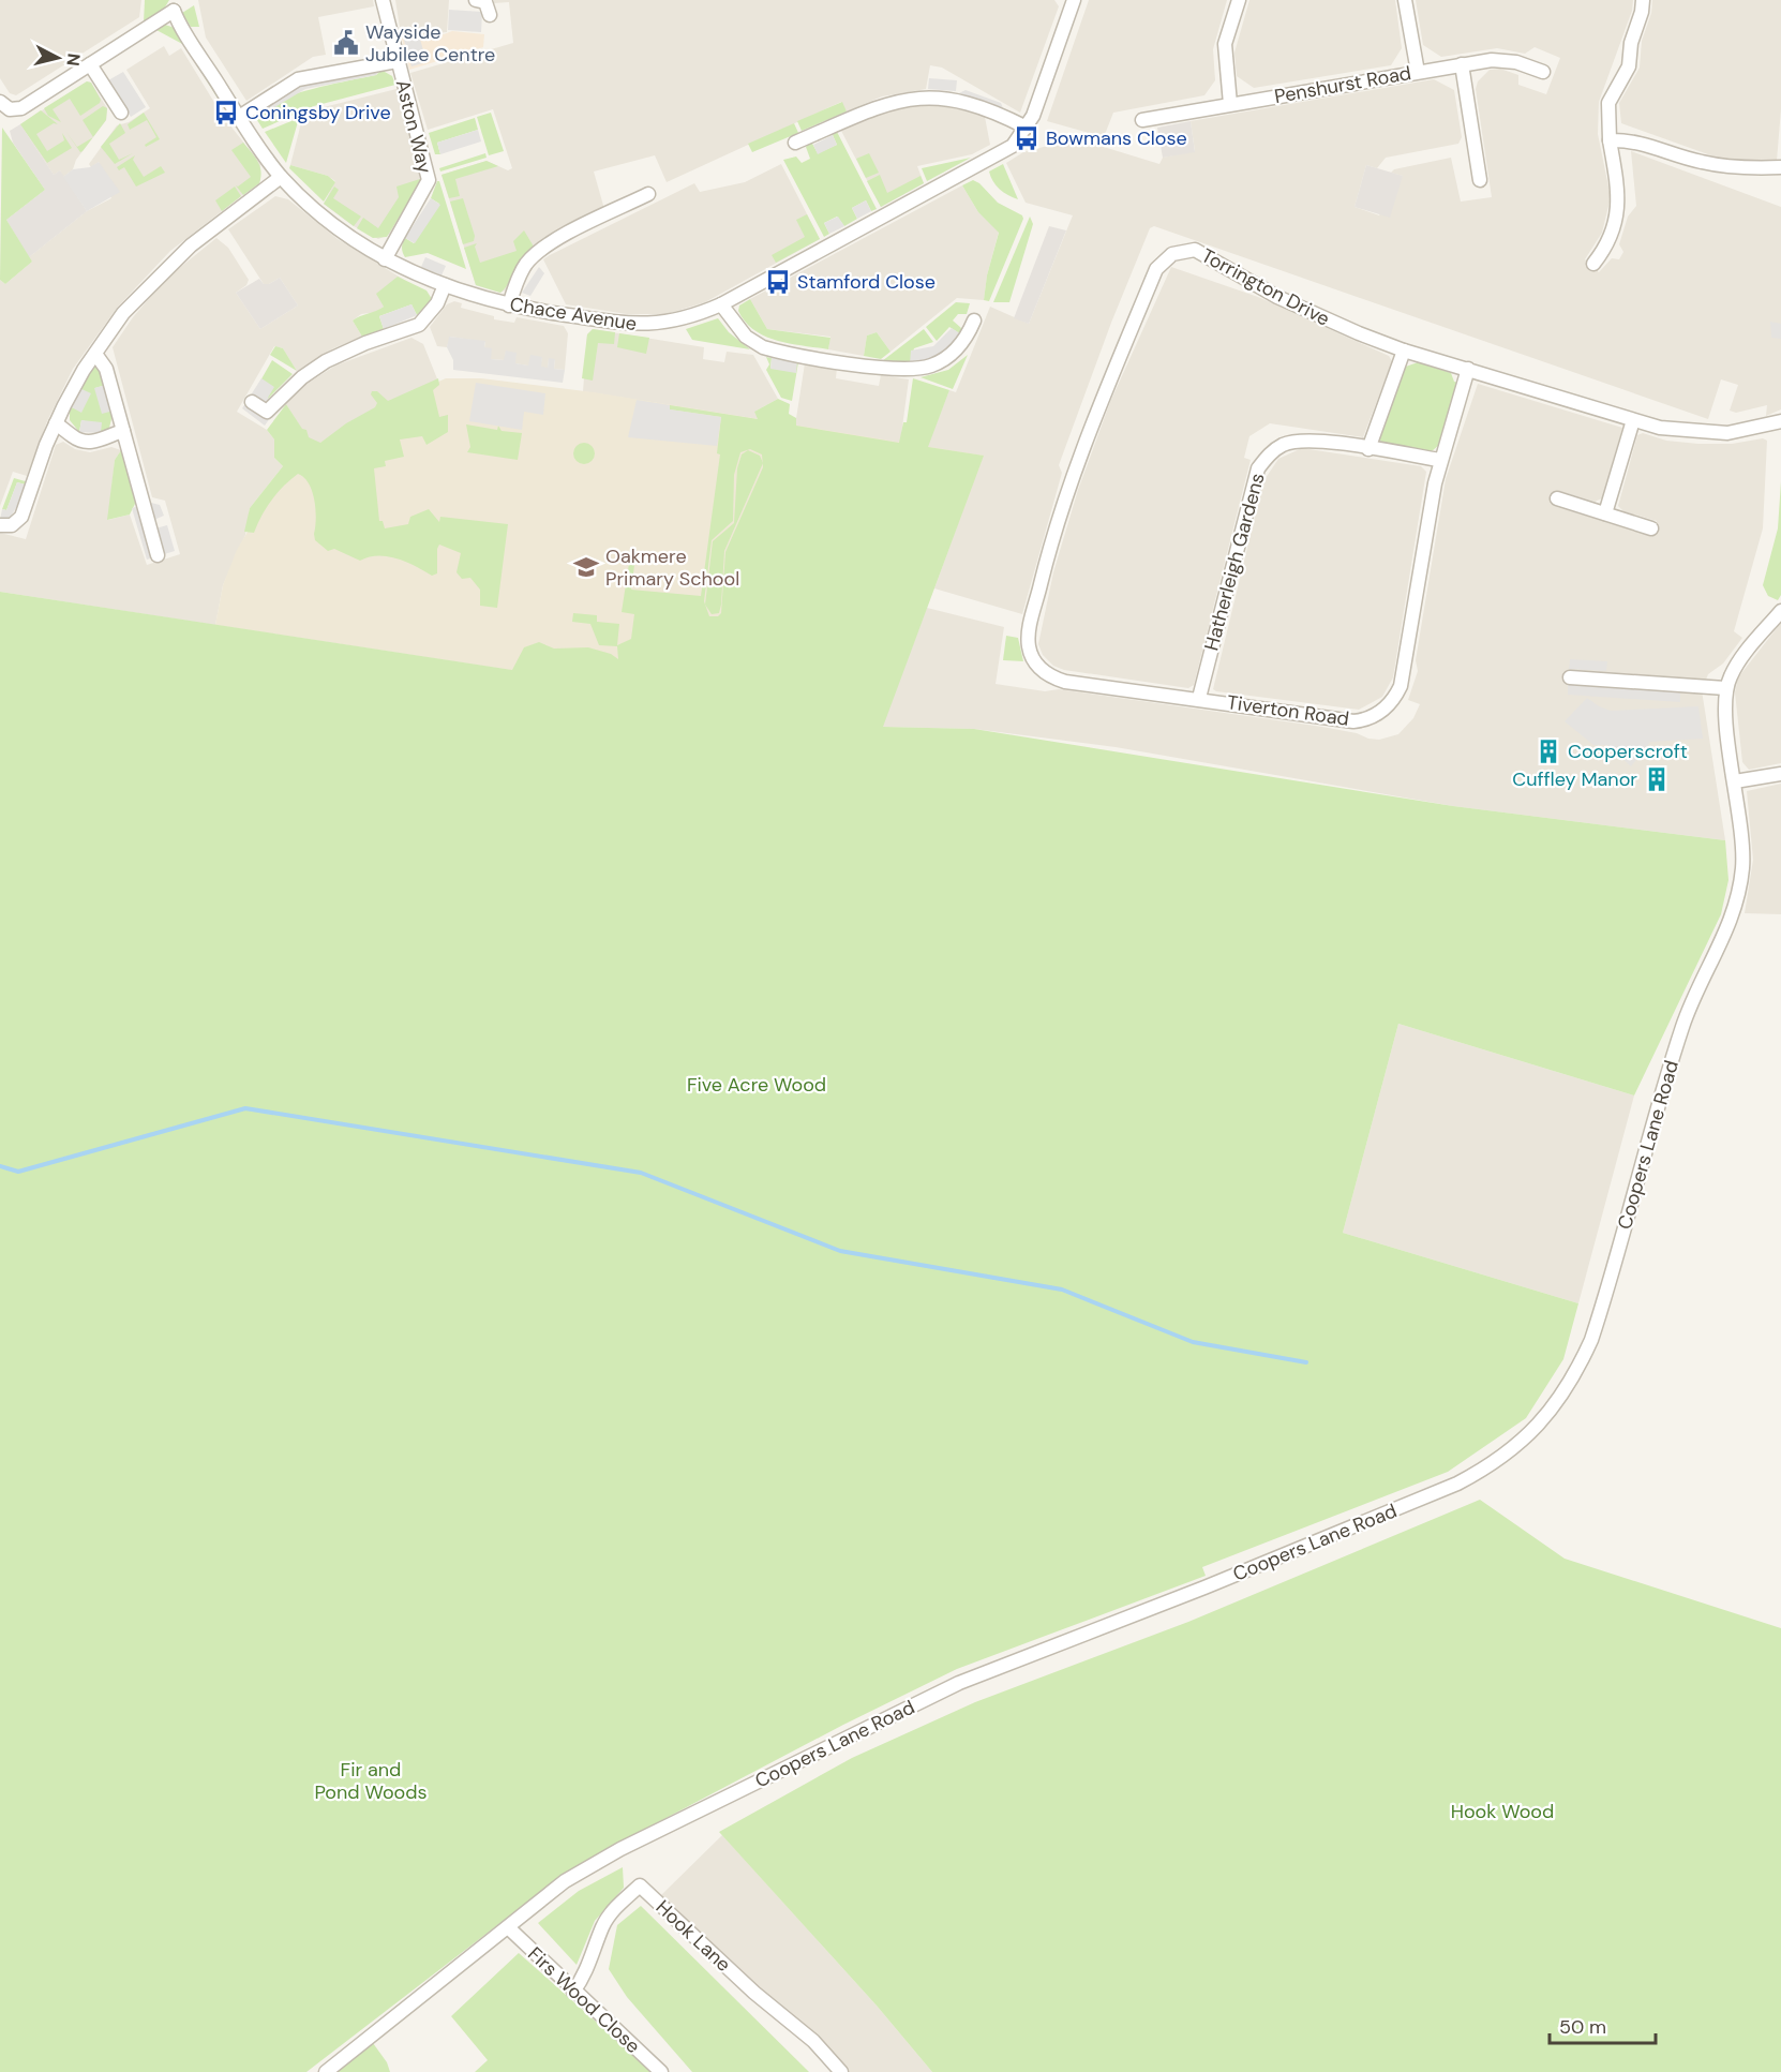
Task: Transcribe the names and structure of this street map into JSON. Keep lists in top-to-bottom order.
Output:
{
  "streets": {
    "street": [
      "Penshurst Road",
      "Aston Way",
      "Torrington Drive",
      "Chace Avenue",
      "Hatherleigh Gardens",
      "Tiverton Road",
      "Coopers Lane Road",
      "Hook Lane",
      "Firs Wood Close"
    ]
  },
  "crossings": [
    ["Aston Way", "Chace Avenue"],
    ["Torrington Drive", "Tiverton Road"],
    ["Hatherleigh Gardens", "Tiverton Road"],
    ["Coopers Lane Road", "Firs Wood Close"],
    ["Hook Lane", "Firs Wood Close"]
  ],
  "parks": ["Five Acre Wood", "Fir and Pond Woods", "Hook Wood"],
  "places": {
    "public building": ["Wayside Jubilee Centre"],
    "bus stop": ["Coningsby Drive", "Bowmans Close", "Stamford Close"],
    "school or university": ["Oakmere Primary School"],
    "building": ["Cooperscroft", "Cuffley Manor"]
  },
  "scale_bar": "50 m",
  "north": "right"
}
